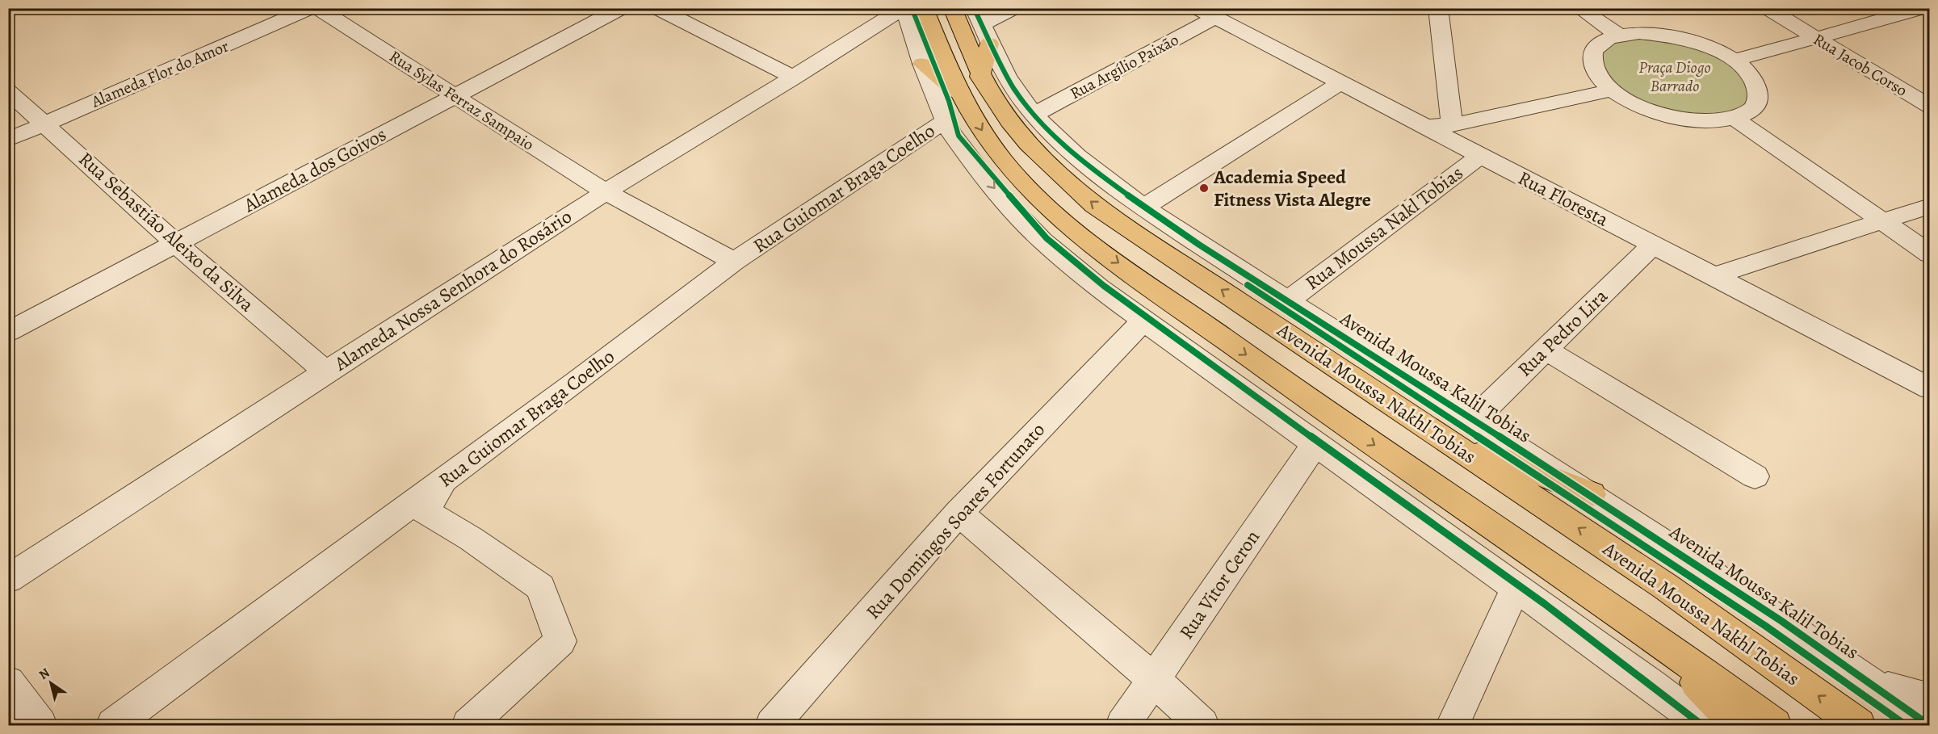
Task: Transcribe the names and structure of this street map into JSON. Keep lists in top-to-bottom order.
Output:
{
  "streets": {
    "main road": ["Avenida Moussa Nakhl Tobias"],
    "street": [
      "Rua Jacob Corso",
      "Rua Argílio Paixão",
      "Alameda Flor do Amor",
      "Rua Sylas Ferraz Sampaio",
      "Alameda dos Goivos",
      "Rua Guiomar Braga Coelho",
      "Rua Floresta",
      "Rua Moussa Nakl Tobias",
      "Rua Sebastião Aleixo da Silva",
      "Alameda Nossa Senhora do Rosário",
      "Rua Pedro Lira",
      "Avenida Moussa Kalil Tobias",
      "Rua Domingos Soares Fortunato",
      "Rua Vitor Ceron"
    ]
  },
  "crossings": [
    ["Rua Argílio Paixão", "Rua Floresta"],
    ["Rua Argílio Paixão", "Avenida Moussa Kalil Tobias"],
    ["Alameda Flor do Amor", "Rua Sebastião Aleixo da Silva"],
    ["Rua Sylas Ferraz Sampaio", "Alameda dos Goivos"],
    ["Rua Sylas Ferraz Sampaio", "Rua Guiomar Braga Coelho"],
    ["Rua Sylas Ferraz Sampaio", "Alameda Nossa Senhora do Rosário"],
    ["Alameda dos Goivos", "Rua Sebastião Aleixo da Silva"],
    ["Rua Floresta", "Rua Moussa Nakl Tobias"],
    ["Rua Floresta", "Rua Pedro Lira"],
    ["Rua Moussa Nakl Tobias", "Avenida Moussa Kalil Tobias"],
    ["Rua Sebastião Aleixo da Silva", "Alameda Nossa Senhora do Rosário"],
    ["Rua Pedro Lira", "Avenida Moussa Kalil Tobias"]
  ],
  "parks": ["Praça Diogo Barrado"],
  "places": ["Academia Speed Fitness Vista Alegre"],
  "north": "top left"
}
